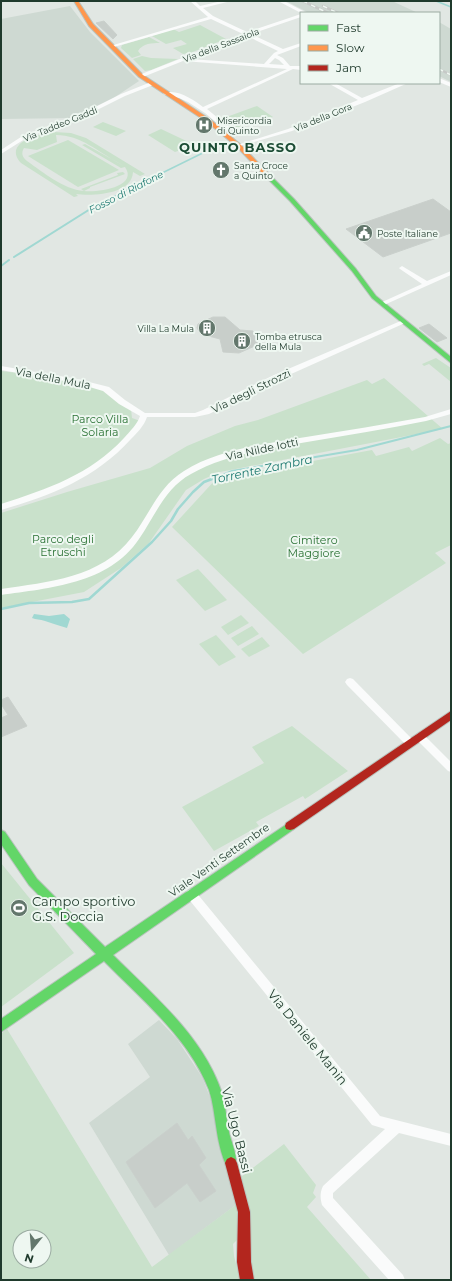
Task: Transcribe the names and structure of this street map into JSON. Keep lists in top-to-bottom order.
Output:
{
  "streets": {
    "main road": ["Viale Venti Settembre", "Via Ugo Bassi"],
    "street": [
      "Via della Sassaiola",
      "Via della Gora",
      "Via Taddeo Gaddi",
      "Via della Mula",
      "Via degli Strozzi",
      "Via Nilde Iotti",
      "Via Daniele Manin"
    ]
  },
  "crossings": [
    ["Via della Mula", "Via degli Strozzi"],
    ["Viale Venti Settembre", "Via Daniele Manin"],
    ["Viale Venti Settembre", "Via Ugo Bassi"]
  ],
  "districts": ["QUINTO BASSO"],
  "water": ["Fosso di Riafone", "Torrente Zambra"],
  "parks": ["Parco Villa Solaria", "Parco degli Etruschi", "Cimitero Maggiore"],
  "places": {
    "hospital": ["Misericordia di Quinto"],
    "church": ["Santa Croce a Quinto"],
    "public building": ["Poste Italiane"],
    "building": ["Villa La Mula", "Tomba etrusca della Mula"],
    "sports": ["Campo sportivo G.S. Doccia"]
  },
  "legend": ["Fast", "Slow", "Jam"],
  "north": "bottom"
}
